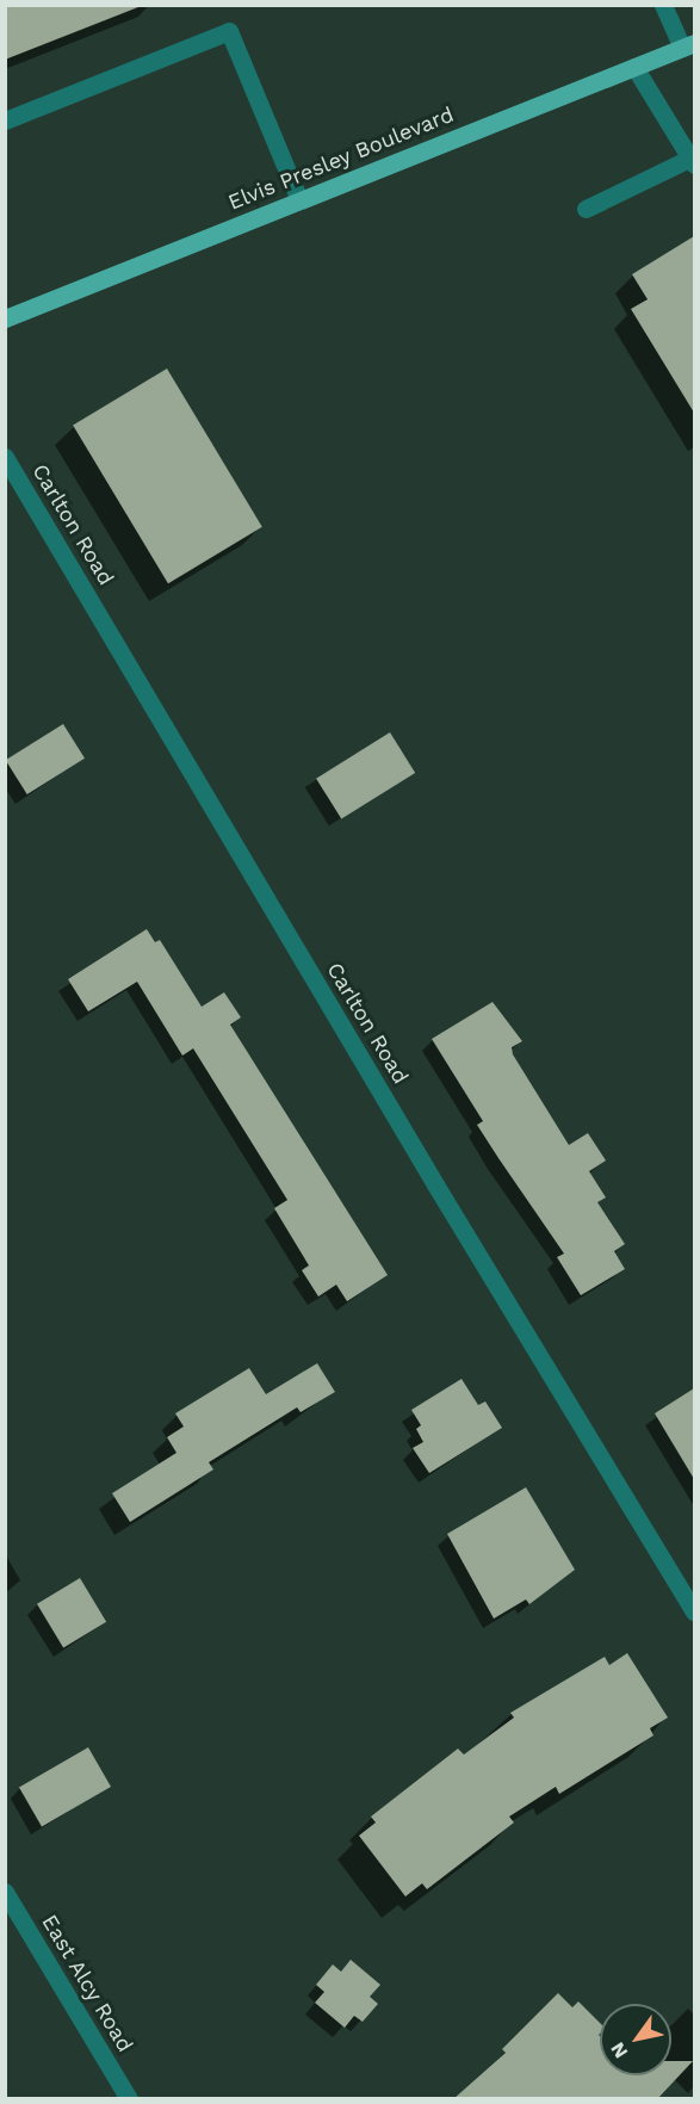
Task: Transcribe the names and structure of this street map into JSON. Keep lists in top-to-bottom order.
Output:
{
  "streets": {
    "main road": ["Elvis Presley Boulevard"],
    "street": ["Carlton Road", "East Alcy Road"]
  },
  "north": "bottom left"
}
